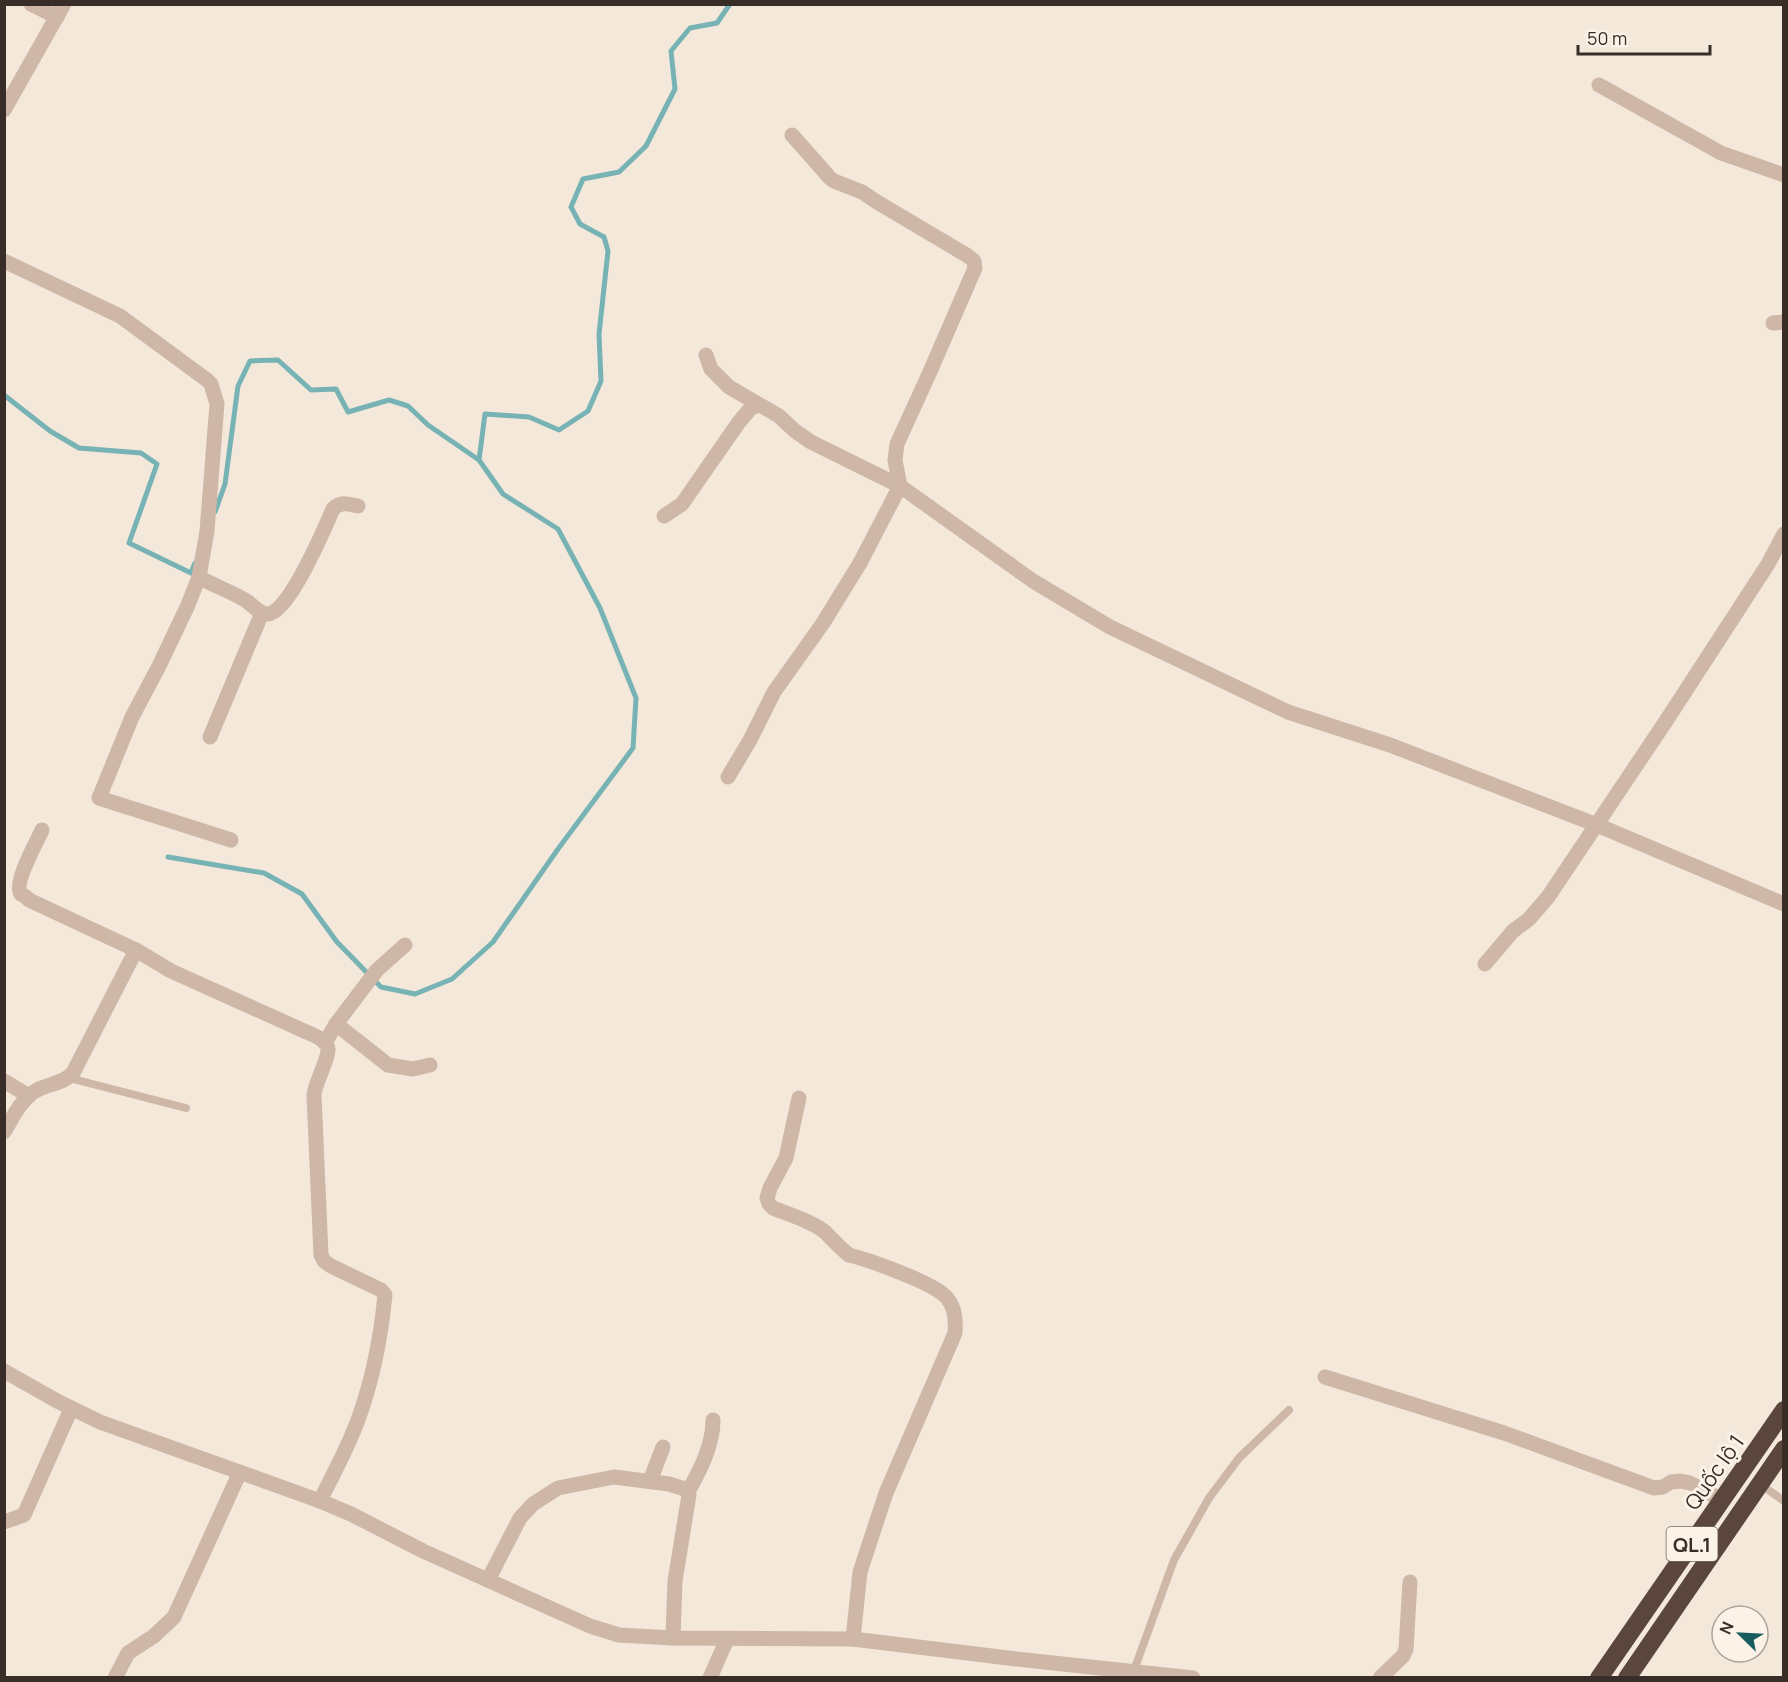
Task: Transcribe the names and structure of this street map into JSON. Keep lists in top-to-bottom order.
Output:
{
  "streets": {
    "highway": ["Quốc lộ 1", "QL.1"]
  },
  "scale_bar": "50 m",
  "north": "top left"
}
